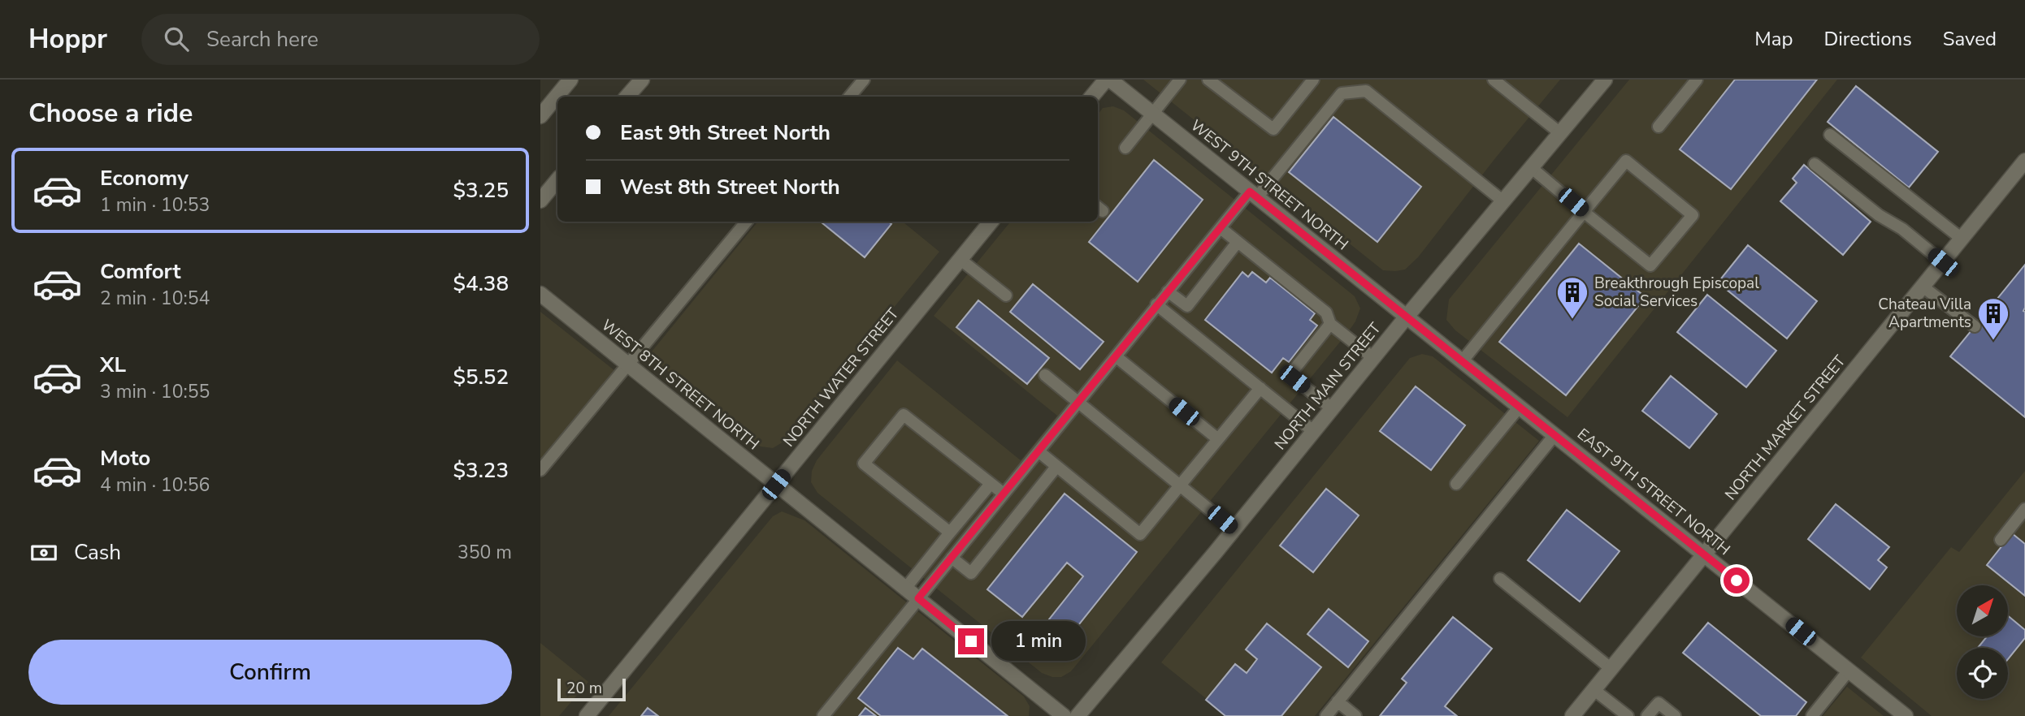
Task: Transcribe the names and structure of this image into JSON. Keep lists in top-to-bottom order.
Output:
{
  "streets": {
    "street": [
      "WEST 9TH STREET NORTH",
      "NORTH WATER STREET",
      "WEST 8TH STREET NORTH",
      "NORTH MAIN STREET",
      "NORTH MARKET STREET",
      "EAST 9TH STREET NORTH"
    ]
  },
  "crossings": [
    ["WEST 9TH STREET NORTH", "NORTH MAIN STREET"],
    ["WEST 9TH STREET NORTH", "EAST 9TH STREET NORTH"],
    ["NORTH WATER STREET", "WEST 8TH STREET NORTH"],
    ["NORTH MAIN STREET", "EAST 9TH STREET NORTH"],
    ["NORTH MARKET STREET", "EAST 9TH STREET NORTH"]
  ],
  "places": {
    "building": ["Breakthrough Episcopal Social Services", "Chateau Villa Apartments"]
  },
  "scale_bar": "20 m",
  "north": "top right",
  "page": {
    "header": "Hoppr",
    "search": "Search here",
    "nav": ["Map", "Directions", "Saved"],
    "heading": "Choose a ride",
    "banner": ["East 9th Street North", "West 8th Street North"],
    "list": [
      {
        "name": "Economy",
        "note": "1 min · 10:53",
        "value": "$3.25"
      },
      {
        "name": "Comfort",
        "note": "2 min · 10:54",
        "value": "$4.38"
      },
      {
        "name": "XL",
        "note": "3 min · 10:55",
        "value": "$5.52"
      },
      {
        "name": "Moto",
        "note": "4 min · 10:56",
        "value": "$3.23"
      }
    ],
    "pay": ["Cash", "350 m"],
    "bubble": "1 min",
    "buttons": "Confirm",
    "scale": "20 m"
  }
}
